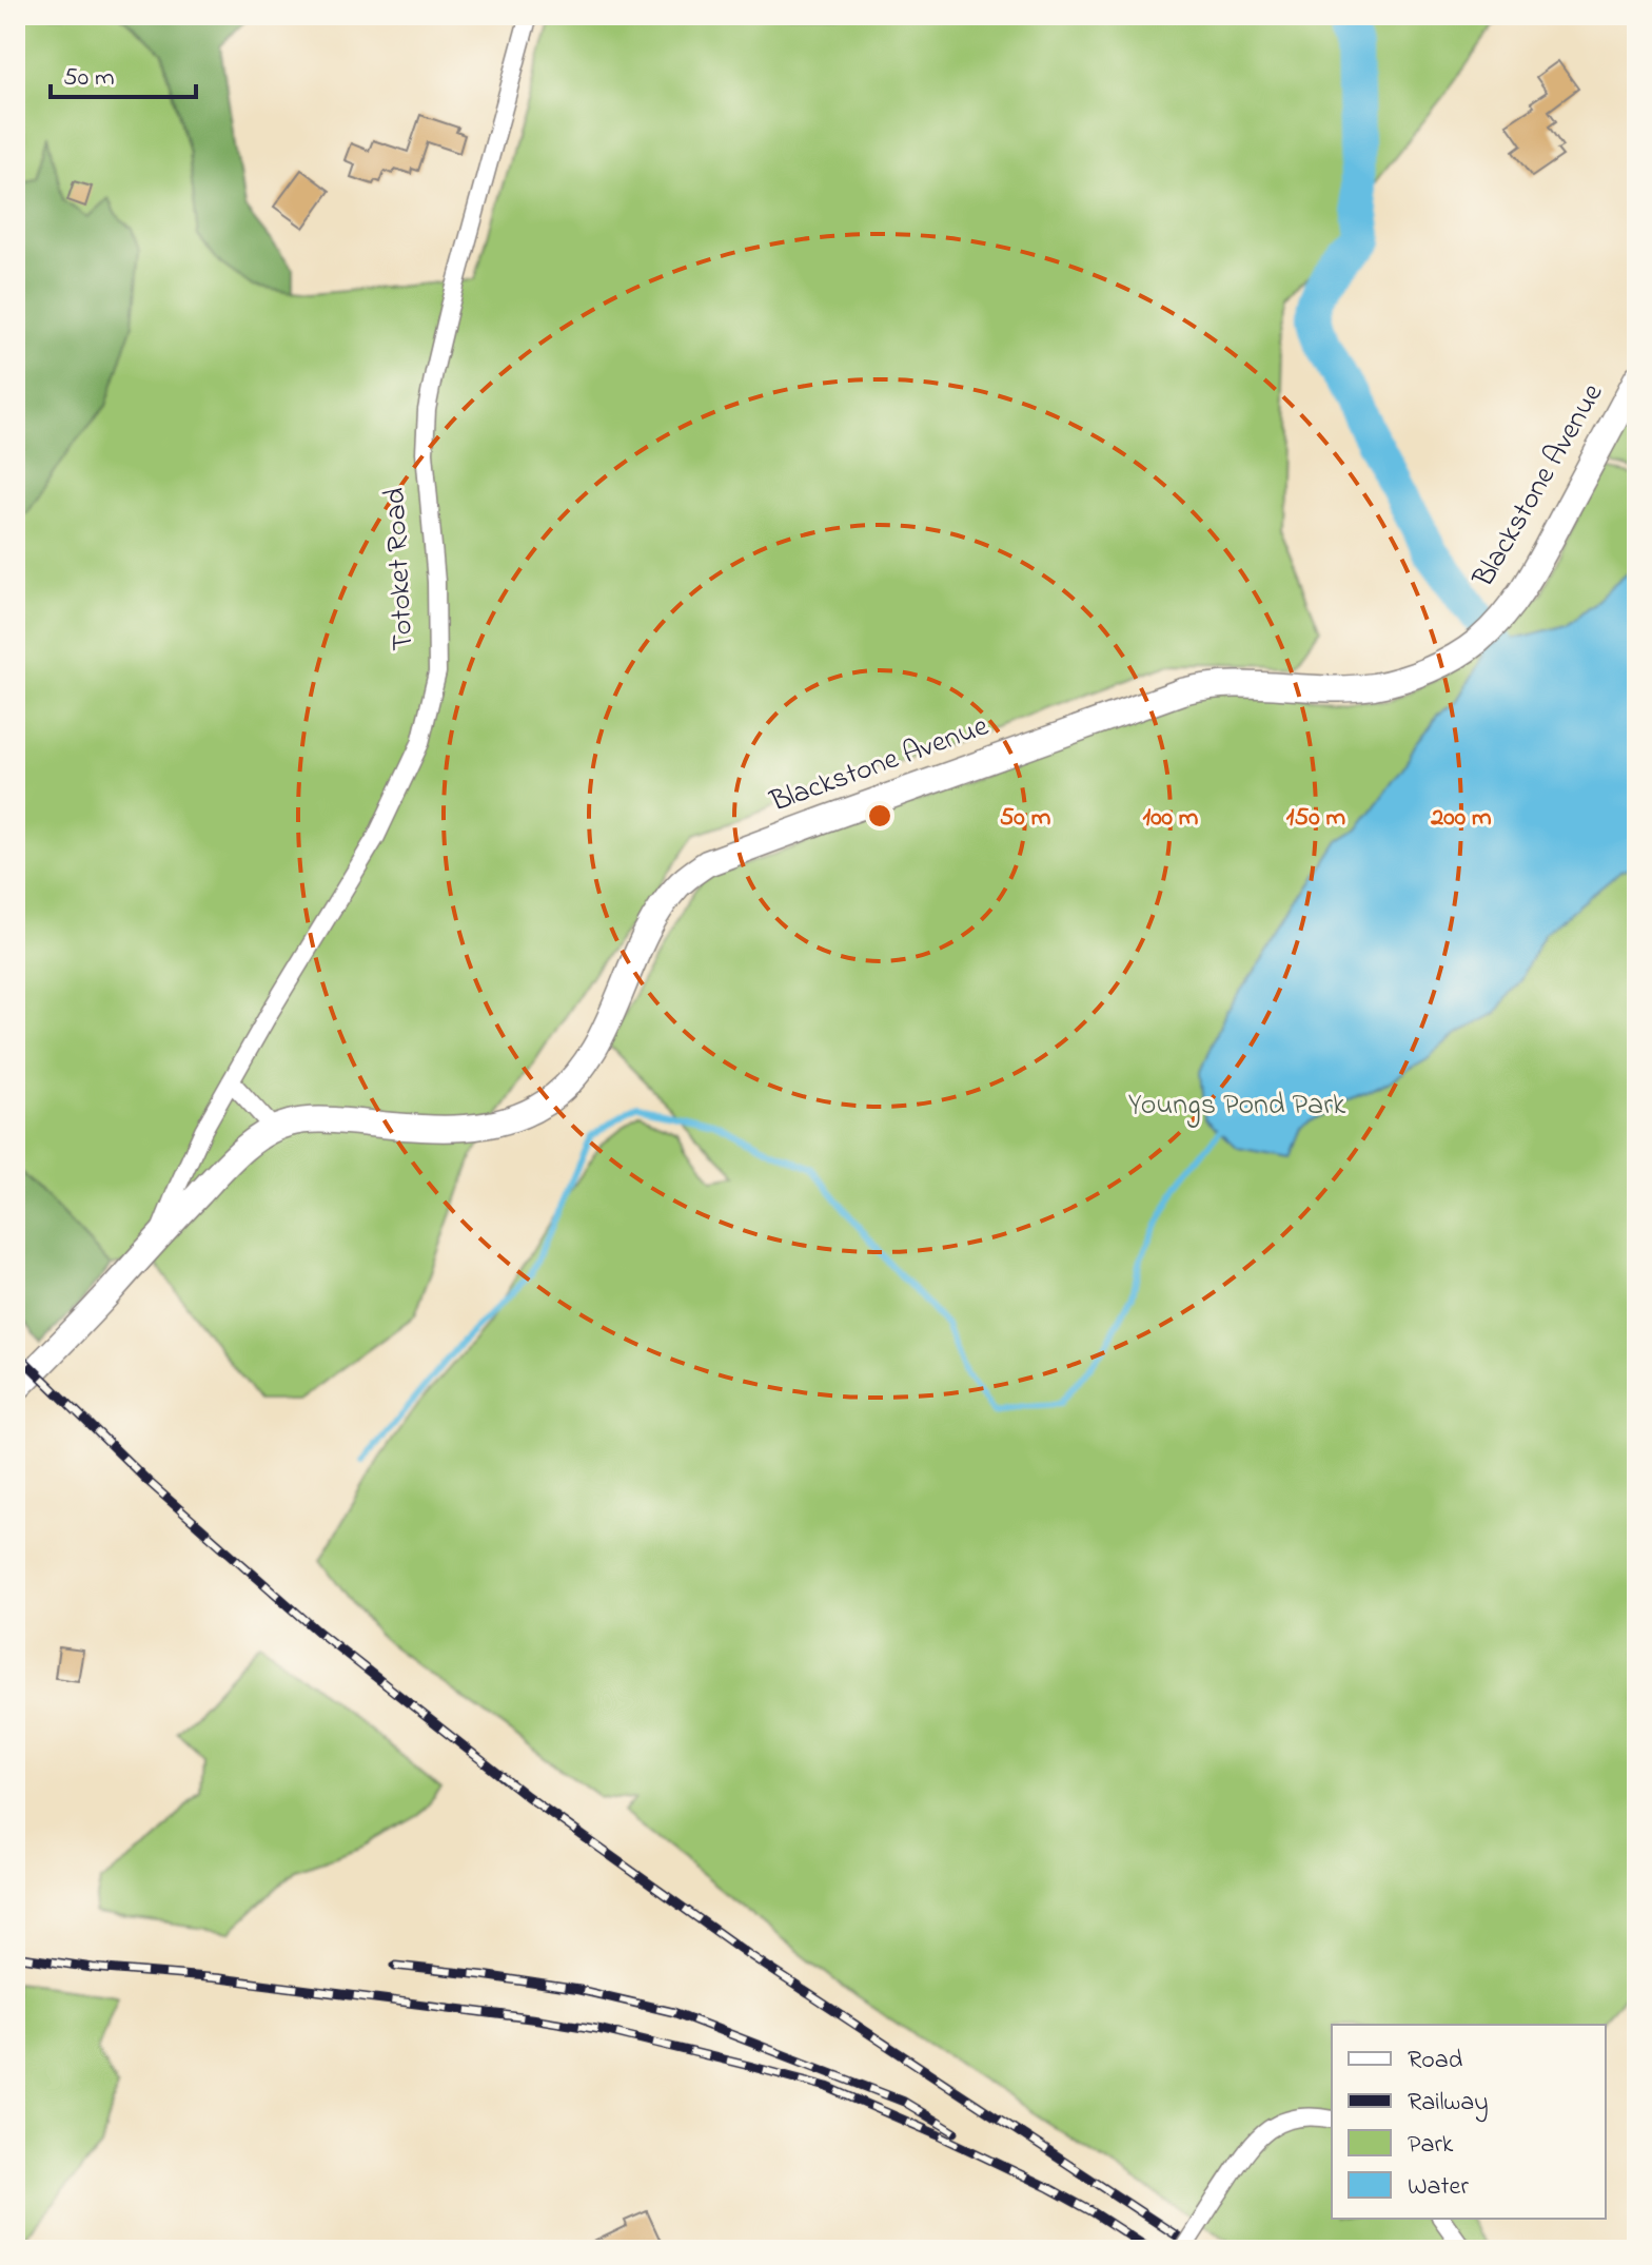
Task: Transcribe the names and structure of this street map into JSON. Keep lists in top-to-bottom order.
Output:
{
  "streets": {
    "main road": ["Blackstone Avenue", "Totoket Road"]
  },
  "crossings": [
    ["Blackstone Avenue", "Totoket Road"]
  ],
  "parks": ["Youngs Pond Park"],
  "legend": [
    "Road",
    "Railway",
    "Park",
    "Water"
  ],
  "scale_bar": "50 m",
  "rings": [
    "50 m",
    "100 m",
    "150 m",
    "200 m"
  ]
}
